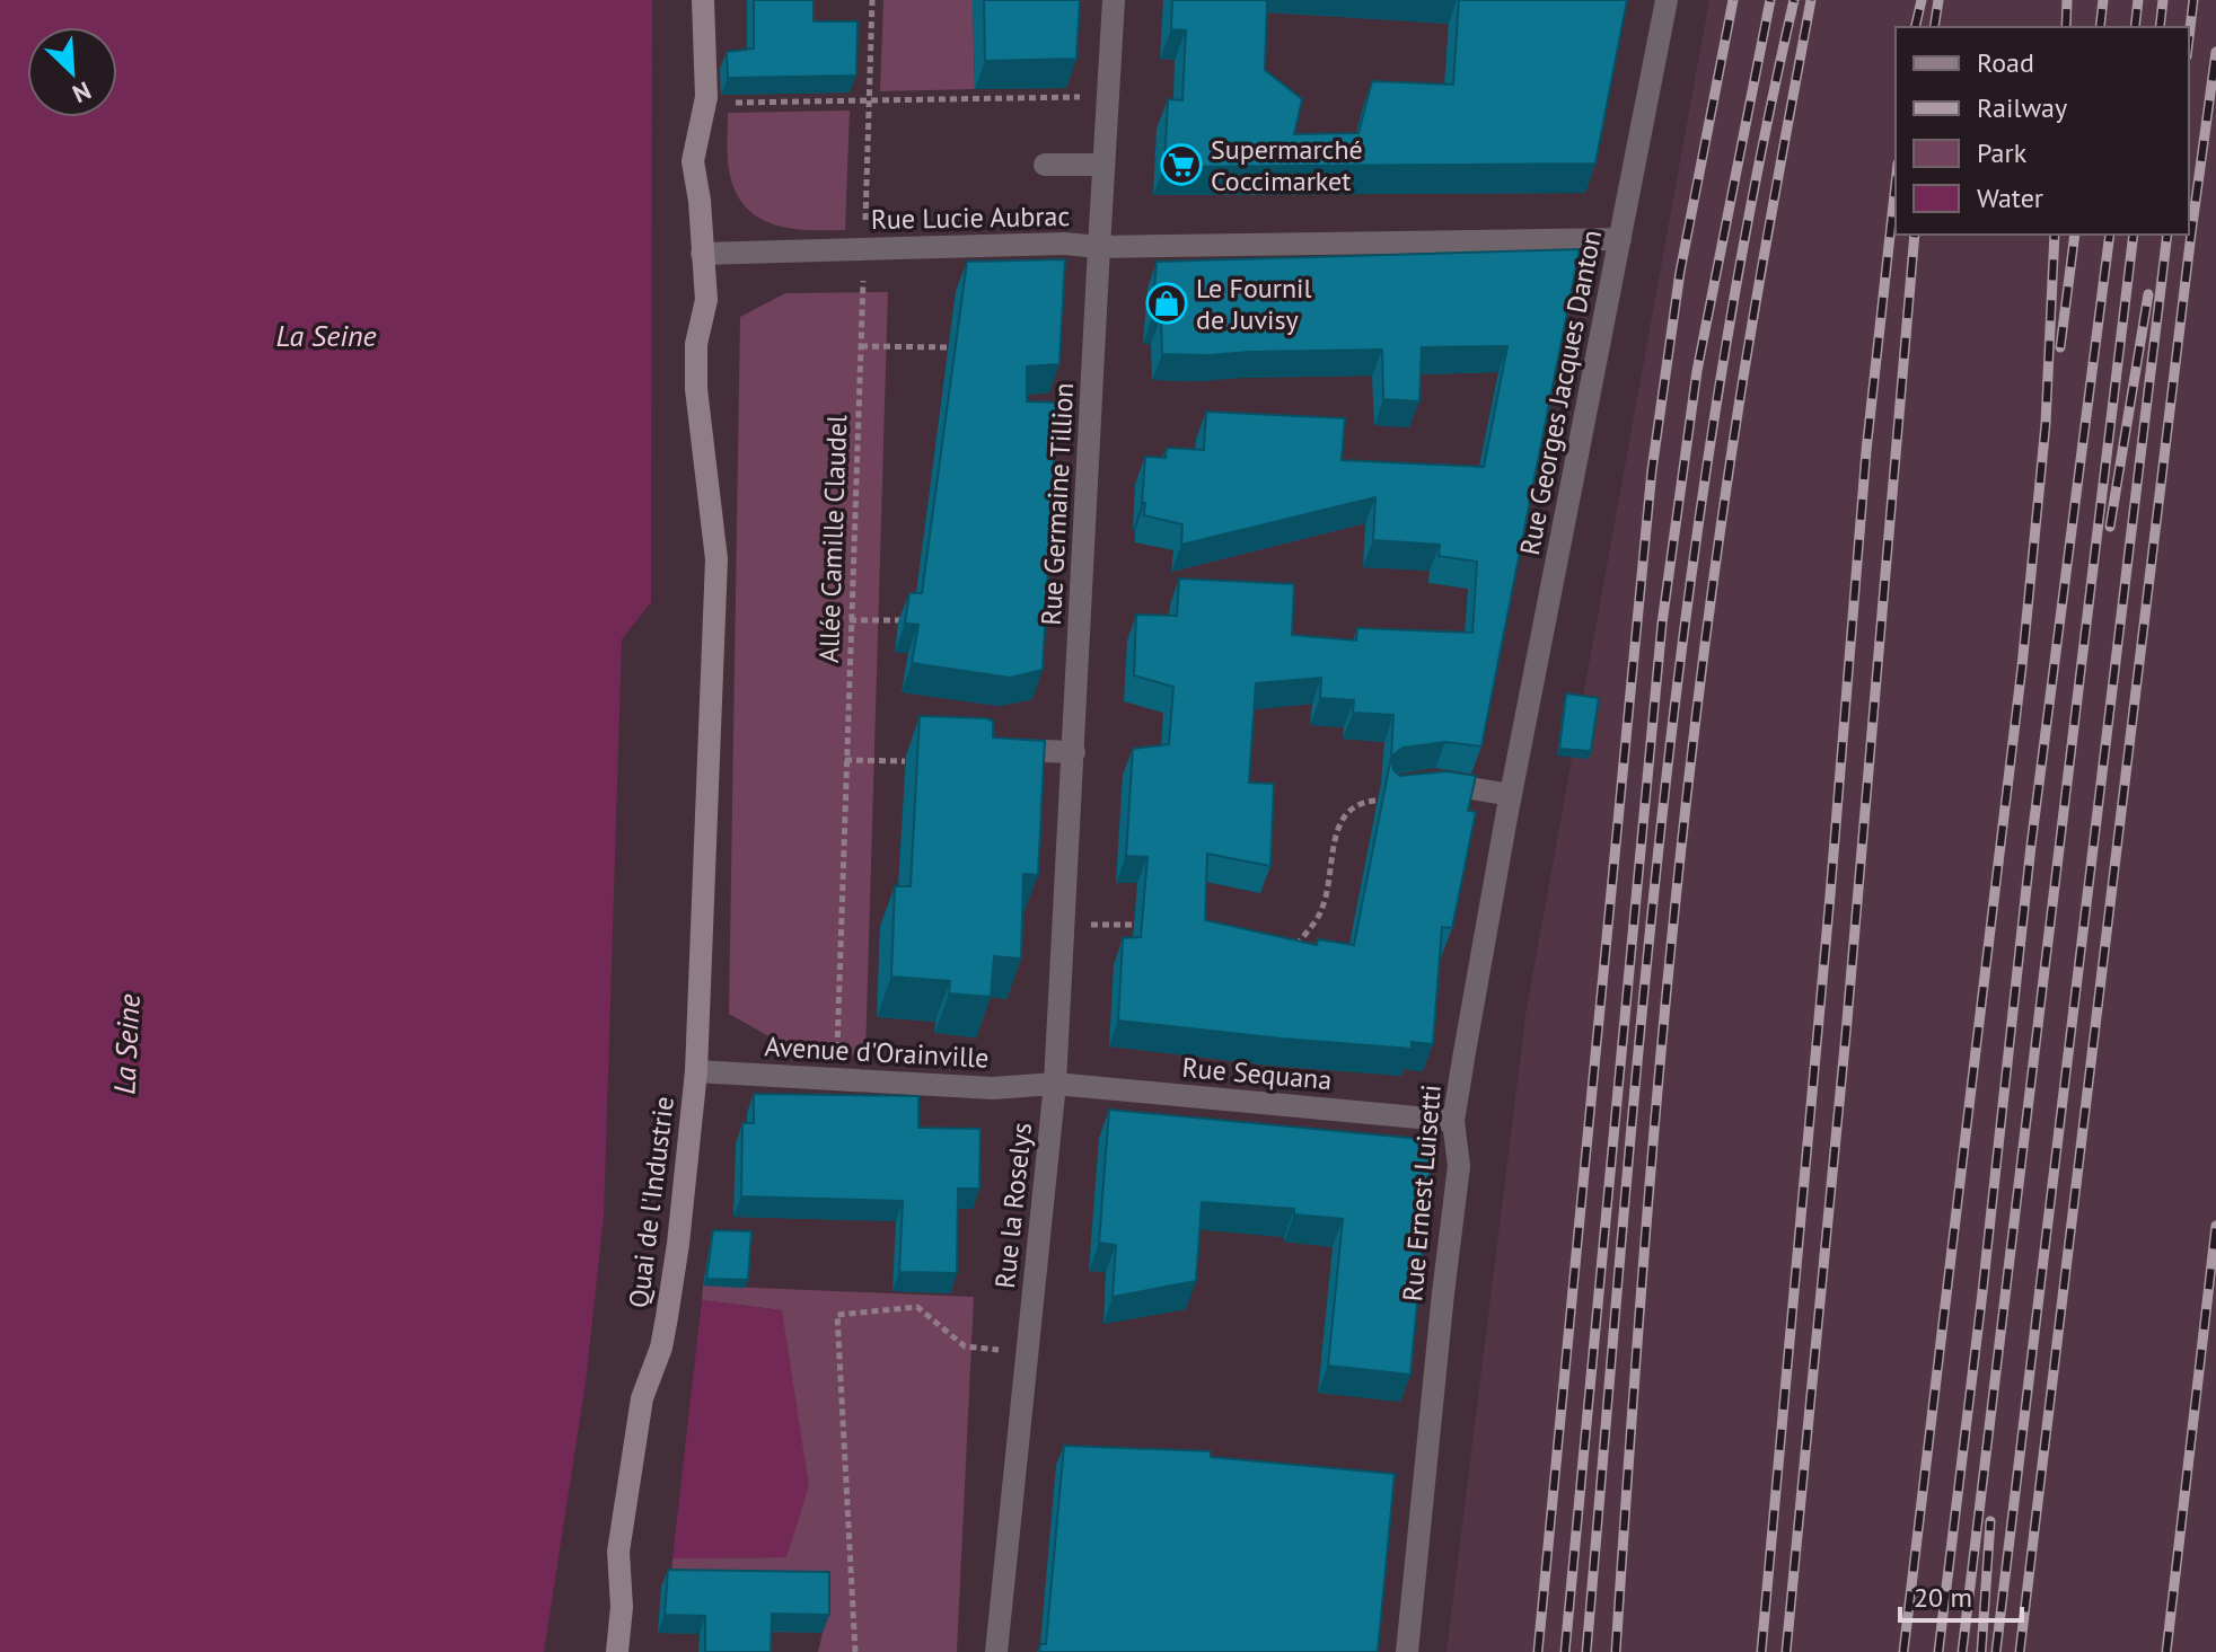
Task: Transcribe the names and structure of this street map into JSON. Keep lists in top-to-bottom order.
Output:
{
  "streets": {
    "main road": ["Quai de l'Industrie"],
    "street": [
      "Rue Lucie Aubrac",
      "Rue Georges Jacques Danton",
      "Rue Germaine Tillion",
      "Avenue d'Orainville",
      "Rue Sequana",
      "Rue Ernest Luisetti",
      "Rue la Roselys"
    ],
    "path": ["Allée Camille Claudel"]
  },
  "crossings": [
    ["Rue Lucie Aubrac", "Rue Germaine Tillion"],
    ["Rue Lucie Aubrac", "Allée Camille Claudel"],
    ["Rue Lucie Aubrac", "Quai de l'Industrie"],
    ["Rue Georges Jacques Danton", "Rue Ernest Luisetti"],
    ["Rue Germaine Tillion", "Rue la Roselys"],
    ["Allée Camille Claudel", "Avenue d'Orainville"],
    ["Avenue d'Orainville", "Rue Sequana"],
    ["Avenue d'Orainville", "Quai de l'Industrie"],
    ["Avenue d'Orainville", "Rue la Roselys"],
    ["Rue Sequana", "Rue Ernest Luisetti"],
    ["Rue Sequana", "Rue la Roselys"]
  ],
  "water": ["La Seine"],
  "places": {
    "supermarket": ["Supermarché Coccimarket"],
    "shop": ["Le Fournil de Juvisy"]
  },
  "legend": [
    "Road",
    "Railway",
    "Park",
    "Water"
  ],
  "scale_bar": "20 m",
  "north": "bottom right"
}
